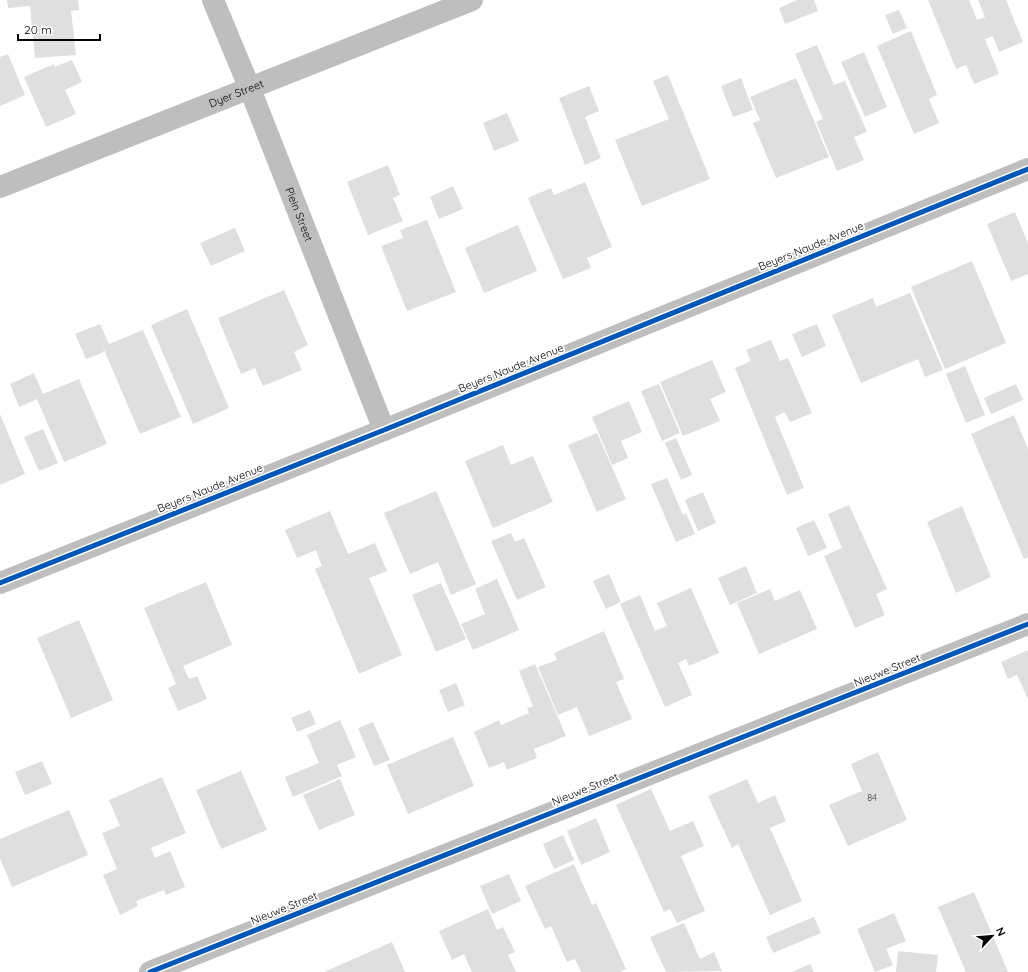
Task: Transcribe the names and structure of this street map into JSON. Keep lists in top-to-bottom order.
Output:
{
  "streets": {
    "street": [
      "Dyer Street",
      "Plein Street",
      "Beyers Naude Avenue",
      "Nieuwe Street"
    ]
  },
  "crossings": [
    ["Dyer Street", "Plein Street"],
    ["Plein Street", "Beyers Naude Avenue"]
  ],
  "house_numbers": ["84"],
  "scale_bar": "20 m",
  "north": "top right"
}
